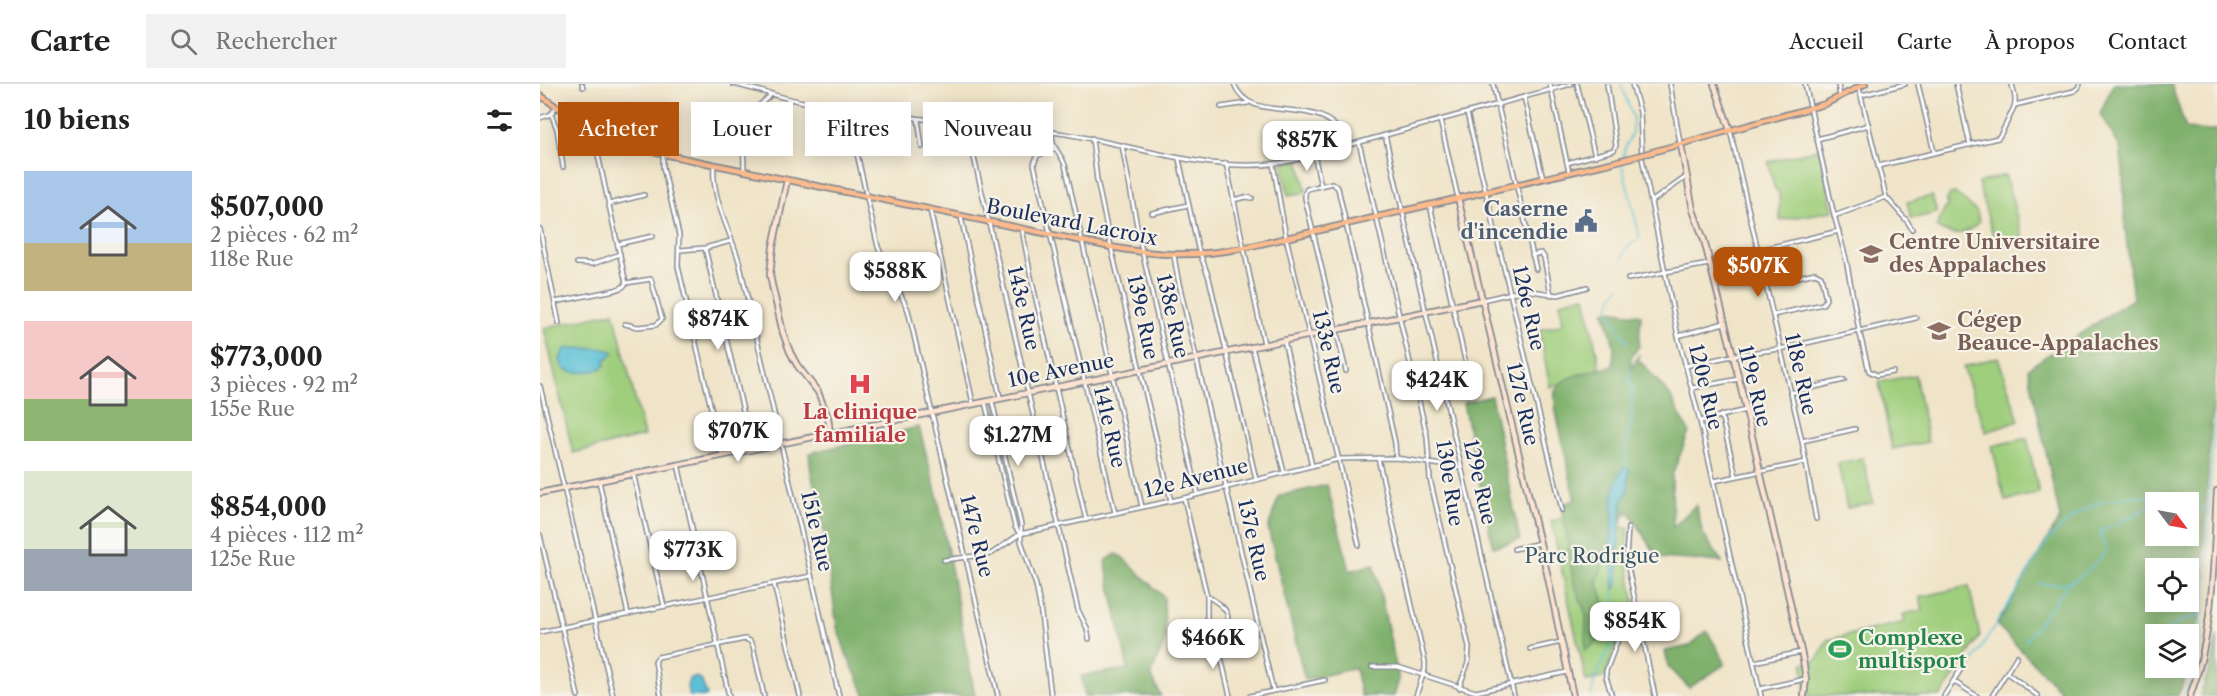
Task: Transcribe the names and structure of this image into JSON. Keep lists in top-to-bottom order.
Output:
{
  "streets": {
    "main road": ["Boulevard Lacroix"],
    "street": [
      "143e Rue",
      "126e Rue",
      "138e Rue",
      "139e Rue",
      "133e Rue",
      "10e Avenue",
      "118e Rue",
      "119e Rue",
      "120e Rue",
      "127e Rue",
      "141e Rue",
      "12e Avenue",
      "129e Rue",
      "130e Rue",
      "151e Rue",
      "147e Rue",
      "137e Rue"
    ]
  },
  "crossings": [
    ["Boulevard Lacroix", "143e Rue"],
    ["Boulevard Lacroix", "126e Rue"],
    ["Boulevard Lacroix", "138e Rue"],
    ["Boulevard Lacroix", "139e Rue"],
    ["Boulevard Lacroix", "133e Rue"],
    ["Boulevard Lacroix", "119e Rue"],
    ["Boulevard Lacroix", "127e Rue"],
    ["Boulevard Lacroix", "141e Rue"],
    ["Boulevard Lacroix", "129e Rue"],
    ["Boulevard Lacroix", "130e Rue"],
    ["Boulevard Lacroix", "151e Rue"],
    ["Boulevard Lacroix", "147e Rue"],
    ["Boulevard Lacroix", "137e Rue"],
    ["143e Rue", "10e Avenue"],
    ["143e Rue", "12e Avenue"],
    ["126e Rue", "10e Avenue"],
    ["138e Rue", "10e Avenue"],
    ["138e Rue", "12e Avenue"],
    ["139e Rue", "10e Avenue"],
    ["139e Rue", "12e Avenue"],
    ["133e Rue", "10e Avenue"],
    ["133e Rue", "12e Avenue"],
    ["10e Avenue", "127e Rue"],
    ["10e Avenue", "141e Rue"],
    ["10e Avenue", "129e Rue"],
    ["10e Avenue", "130e Rue"],
    ["10e Avenue", "151e Rue"],
    ["10e Avenue", "147e Rue"],
    ["10e Avenue", "137e Rue"],
    ["141e Rue", "12e Avenue"],
    ["12e Avenue", "129e Rue"],
    ["12e Avenue", "130e Rue"],
    ["12e Avenue", "147e Rue"],
    ["12e Avenue", "137e Rue"]
  ],
  "parks": ["Parc Rodrigue"],
  "places": {
    "public building": ["Caserne d'incendie"],
    "school or university": ["Centre Universitaire des Appalaches", "Cégep Beauce-Appalaches"],
    "hospital": ["La clinique familiale"],
    "sports": ["Complexe multisport"]
  },
  "north": "bottom right",
  "page": {
    "header": "Carte",
    "search": "Rechercher",
    "nav": [
      "Accueil",
      "Carte",
      "À propos",
      "Contact"
    ],
    "heading": "10 biens",
    "chip": [
      "Acheter",
      "Louer",
      "Filtres",
      "Nouveau"
    ],
    "price": [
      "$857K",
      "$507K",
      "$588K",
      "$874K",
      "$424K",
      "$707K",
      "$1.27M",
      "$773K",
      "$854K",
      "$466K"
    ],
    "list": [
      {
        "name": "$507,000",
        "note": "2 pièces · 62 m² · 118e Rue"
      },
      {
        "name": "$773,000",
        "note": "3 pièces · 92 m² · 155e Rue"
      },
      {
        "name": "$854,000",
        "note": "4 pièces · 112 m² · 125e Rue"
      }
    ]
  }
}
